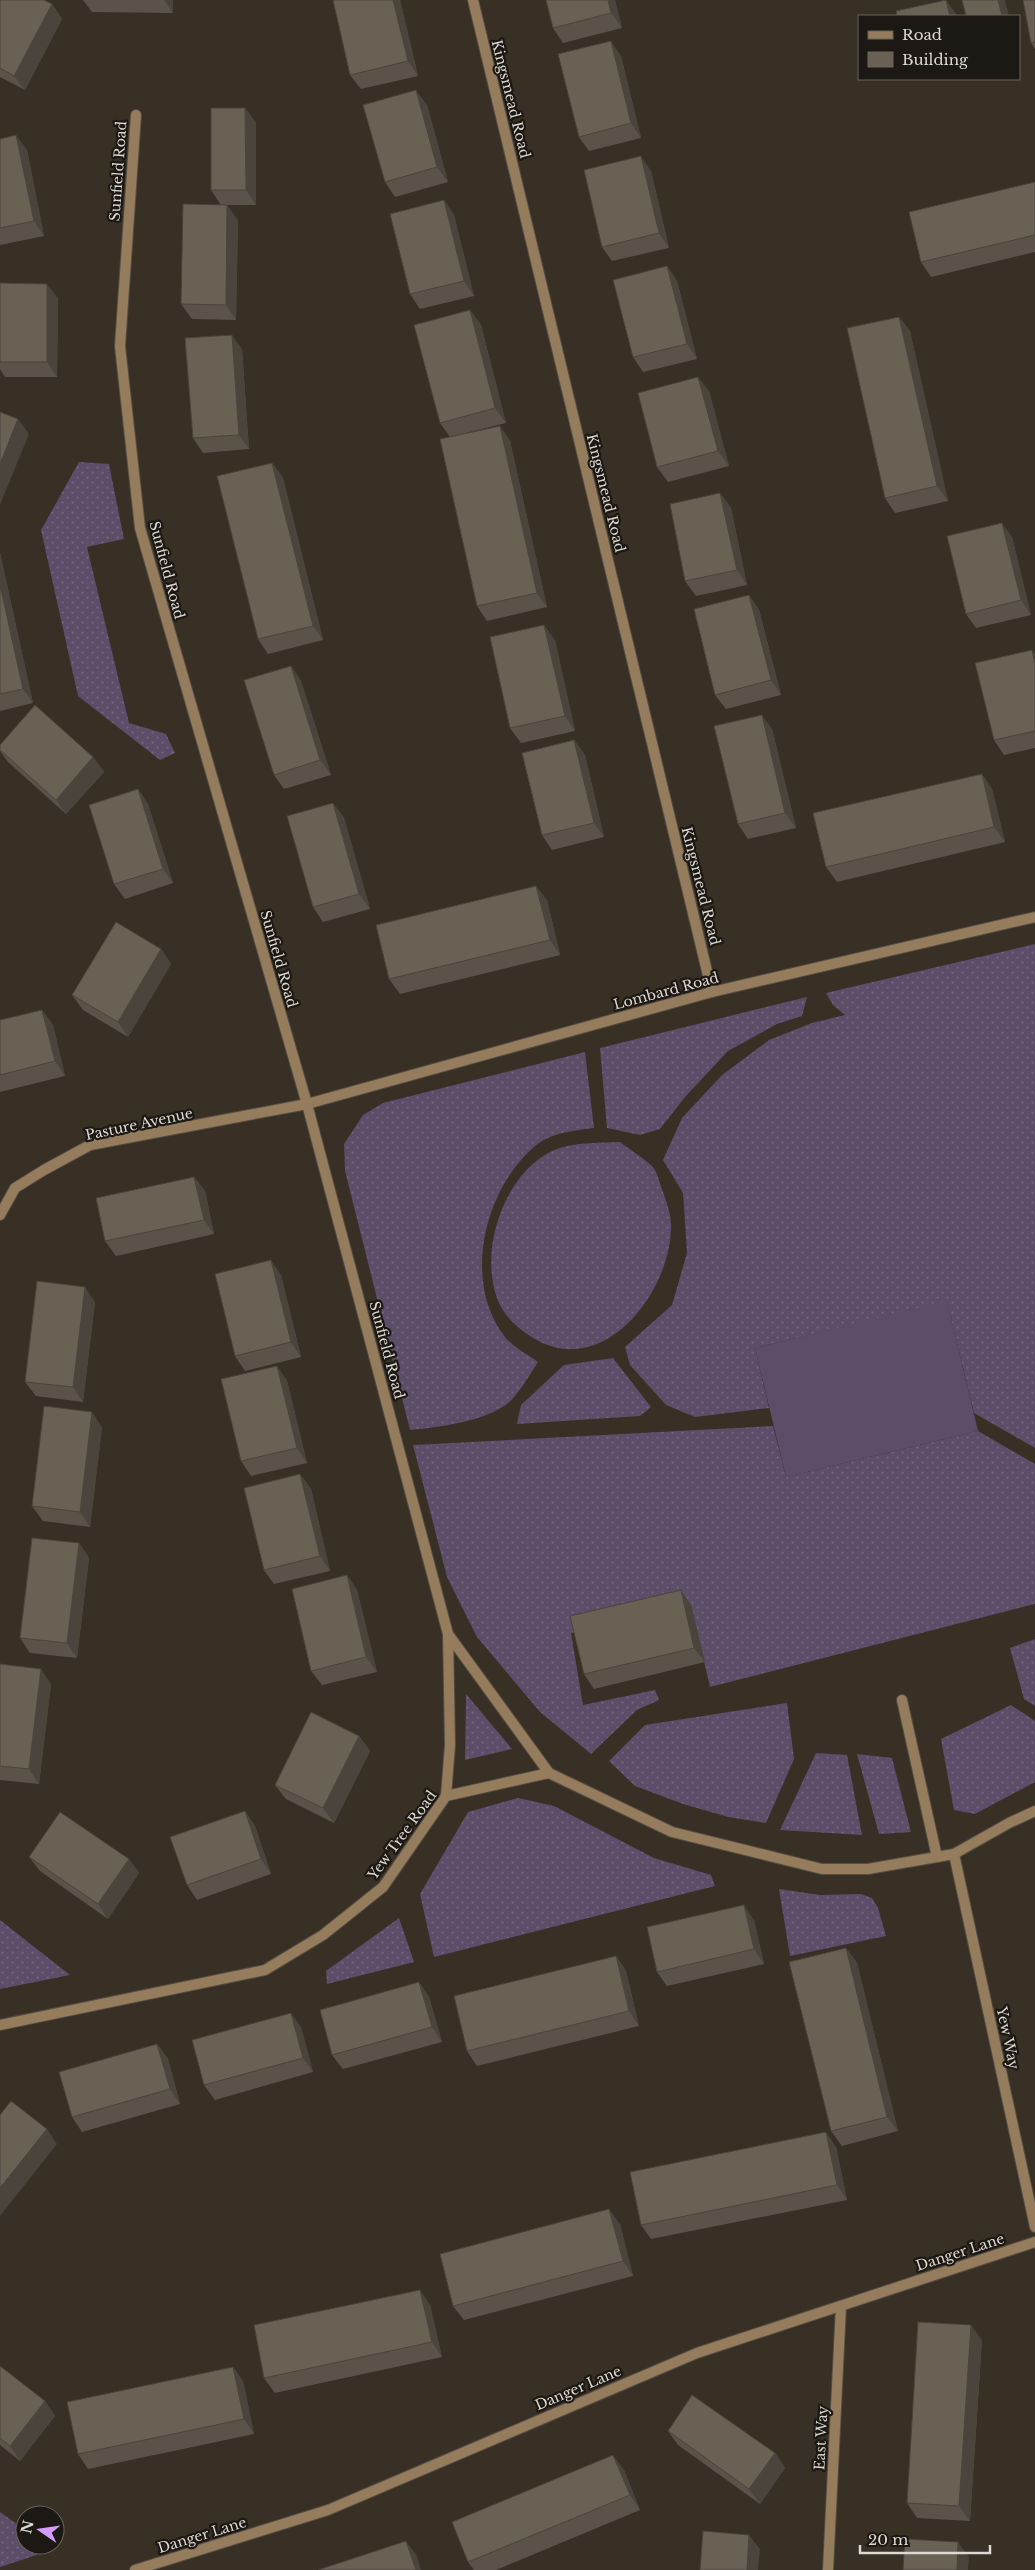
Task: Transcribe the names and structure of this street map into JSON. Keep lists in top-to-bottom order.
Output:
{
  "streets": {
    "street": [
      "Kingsmead Road",
      "Sunfield Road",
      "Lombard Road",
      "Pasture Avenue",
      "Yew Tree Road",
      "Yew Way",
      "Danger Lane",
      "East Way"
    ]
  },
  "crossings": [
    ["Kingsmead Road", "Lombard Road"],
    ["Sunfield Road", "Lombard Road"],
    ["Sunfield Road", "Pasture Avenue"],
    ["Sunfield Road", "Yew Tree Road"],
    ["Lombard Road", "Pasture Avenue"],
    ["Danger Lane", "East Way"]
  ],
  "legend": ["Road", "Building"],
  "scale_bar": "20 m",
  "north": "left"
}
